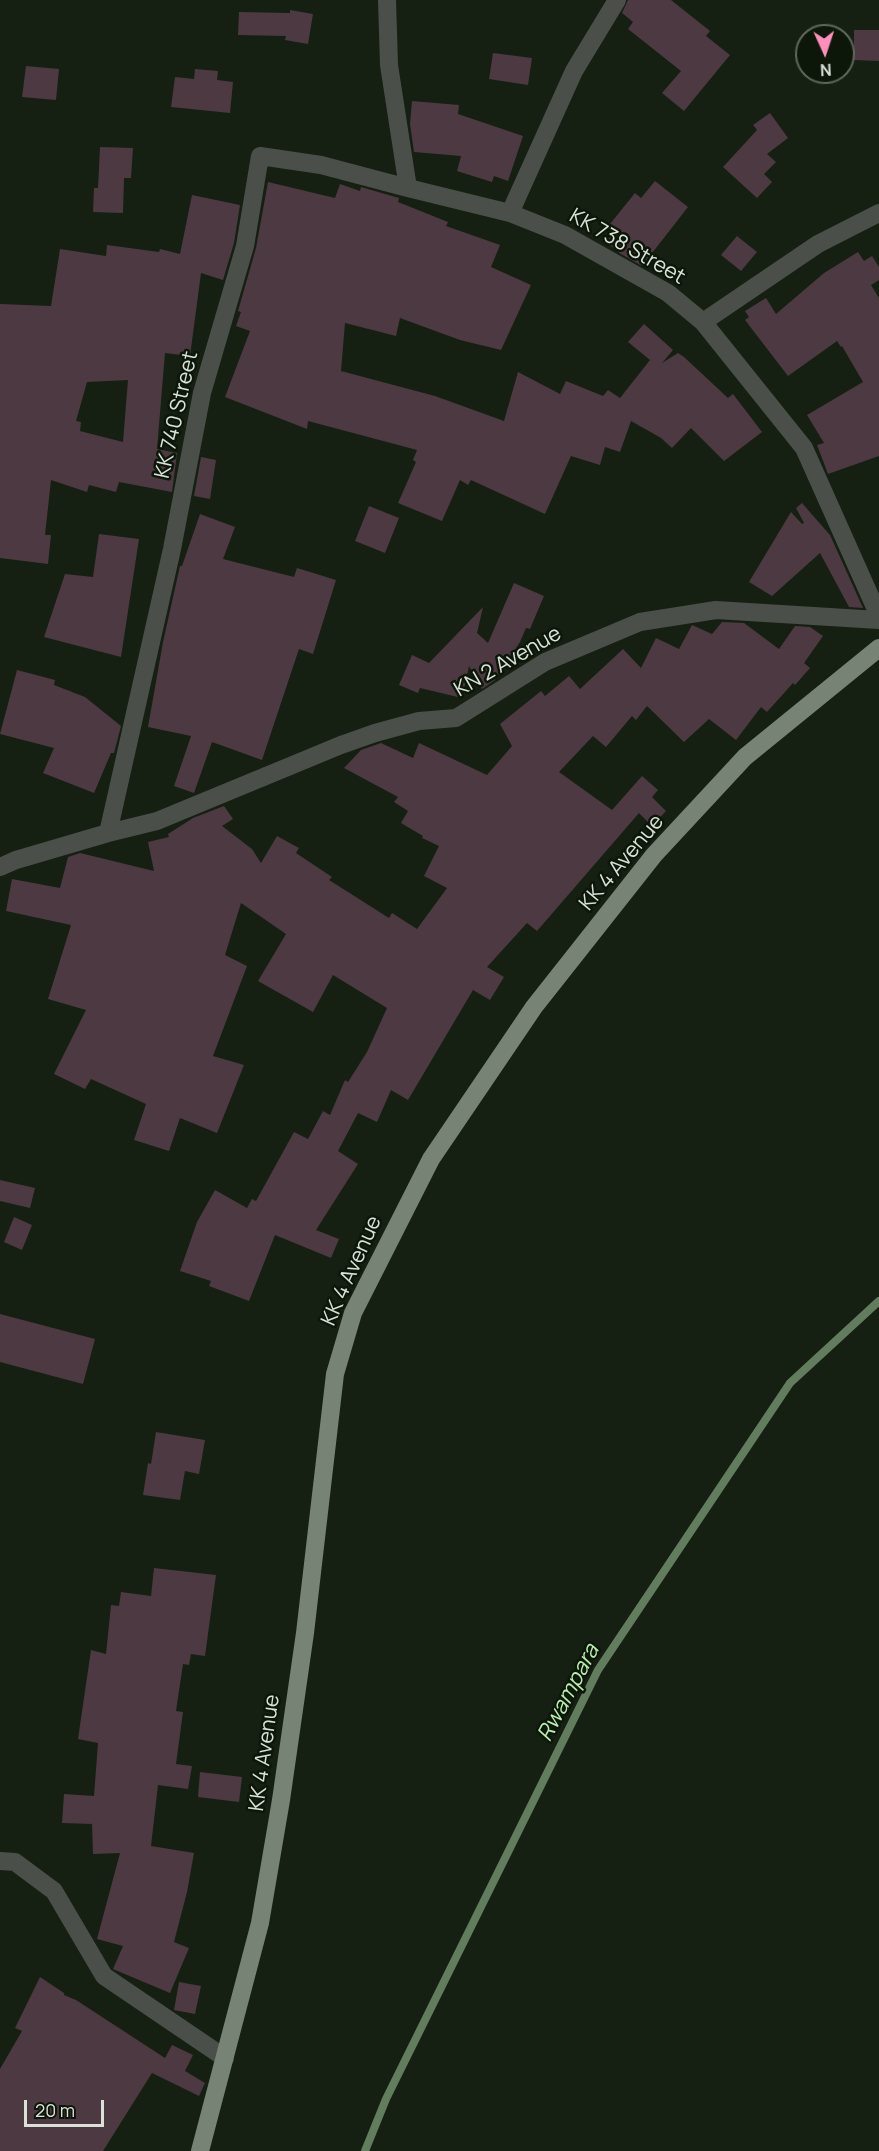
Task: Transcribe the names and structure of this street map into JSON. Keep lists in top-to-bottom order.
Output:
{
  "streets": {
    "main road": ["KK 4 Avenue"],
    "street": ["KK 738 Street", "KK 740 Street", "KN 2 Avenue"]
  },
  "crossings": [
    ["KK 738 Street", "KK 740 Street"],
    ["KK 738 Street", "KN 2 Avenue"],
    ["KK 740 Street", "KN 2 Avenue"]
  ],
  "water": ["Rwampara"],
  "scale_bar": "20 m",
  "north": "bottom"
}
